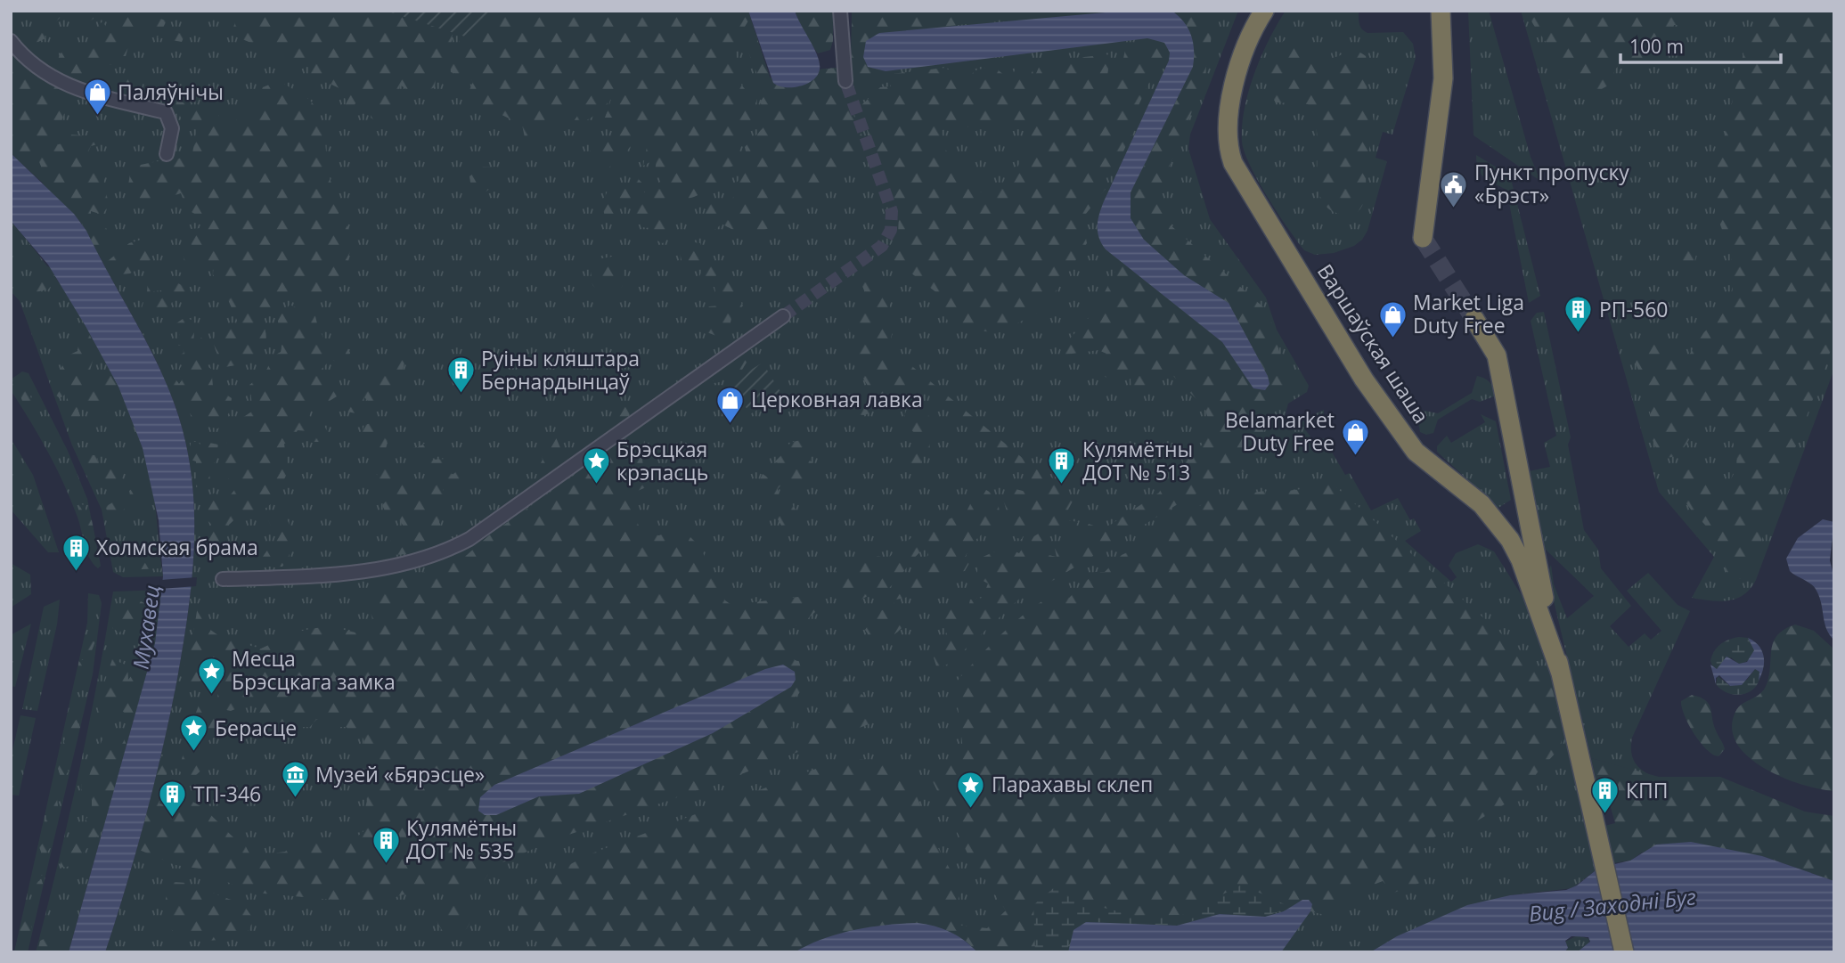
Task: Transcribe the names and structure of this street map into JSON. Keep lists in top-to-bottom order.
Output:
{
  "streets": {
    "highway": ["Варшаўская шаша"]
  },
  "water": ["Мухавец", "Bug / Заходні Буг"],
  "places": {
    "shop": [
      "Паляўнічы",
      "Market Liga Duty Free",
      "Церковная лавка",
      "Belamarket Duty Free"
    ],
    "public building": ["Пункт пропуску «Брэст»"],
    "building": [
      "РП-560",
      "Руіны кляштара Бернардынцаў",
      "Кулямётны ДОТ № 513",
      "Холмская брама",
      "КПП",
      "ТП-346",
      "Кулямётны ДОТ № 535"
    ],
    "place": [
      "Брэсцкая крэпасць",
      "Месца Брэсцкага замка",
      "Берасце",
      "Парахавы склеп"
    ],
    "museum": ["Музей «Бярэсце»"]
  },
  "scale_bar": "100 m"
}
